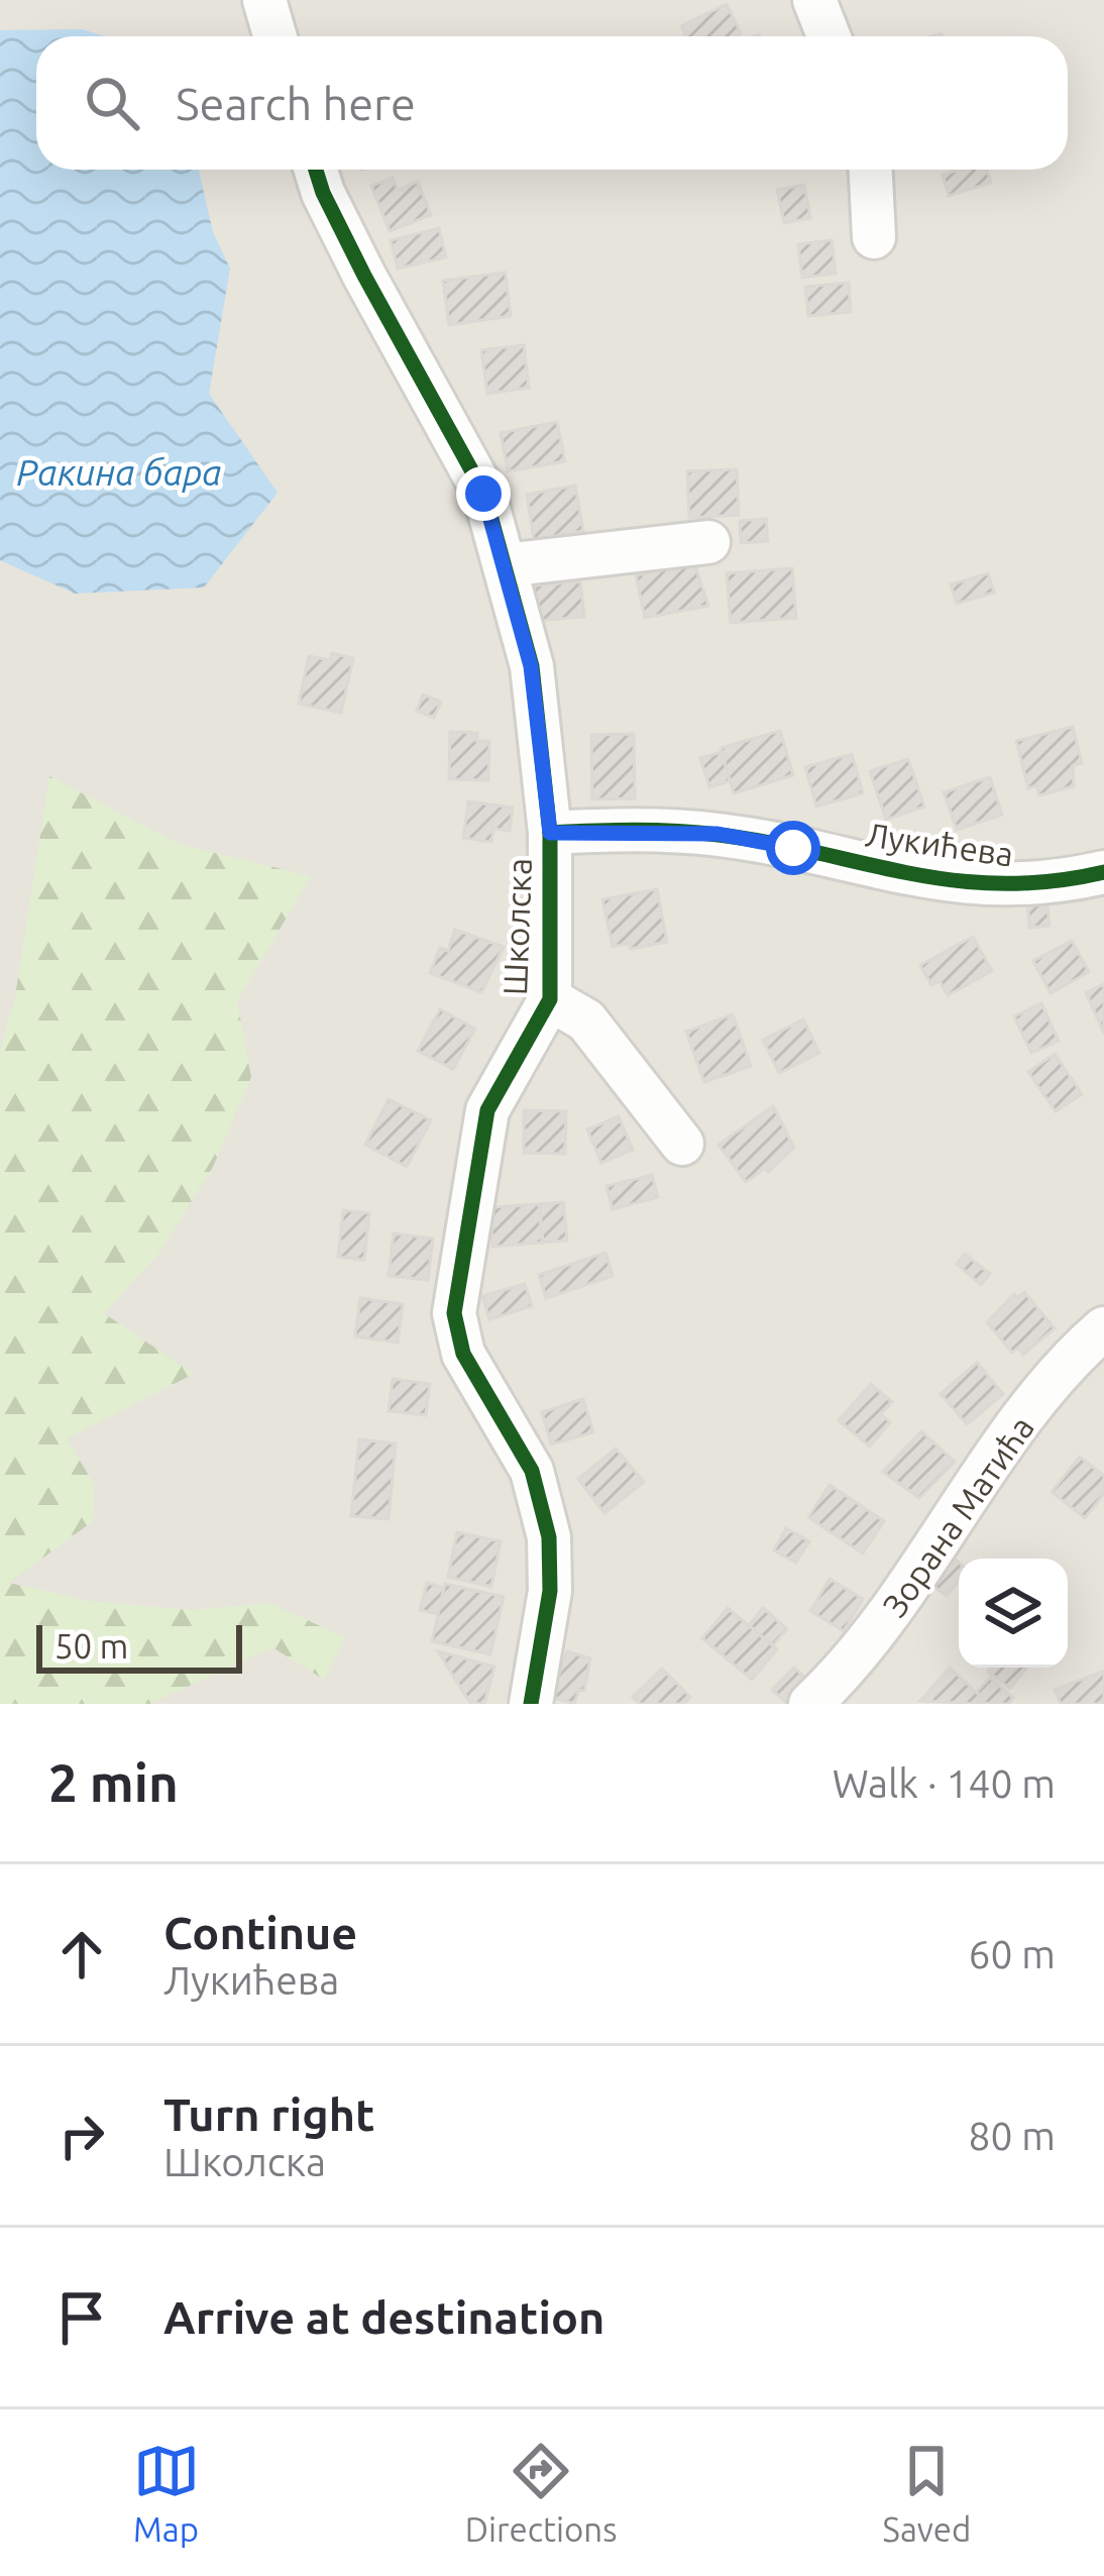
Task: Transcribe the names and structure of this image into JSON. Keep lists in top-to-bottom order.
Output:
{
  "streets": {
    "street": ["Лукићева", "Школска", "Зорана Матића"]
  },
  "crossings": [
    ["Лукићева", "Школска"]
  ],
  "water": ["Ракина бара"],
  "scale_bar": "50 m",
  "page": {
    "search": "Search here",
    "scale": "50 m",
    "heading": ["2 min", "Walk · 140 m"],
    "list": [
      ["Continue", "Лукићева", "60 m"],
      ["Turn right", "Школска", "80 m"],
      "Arrive at destination"
    ],
    "nav": ["Map", "Directions", "Saved"]
  }
}
